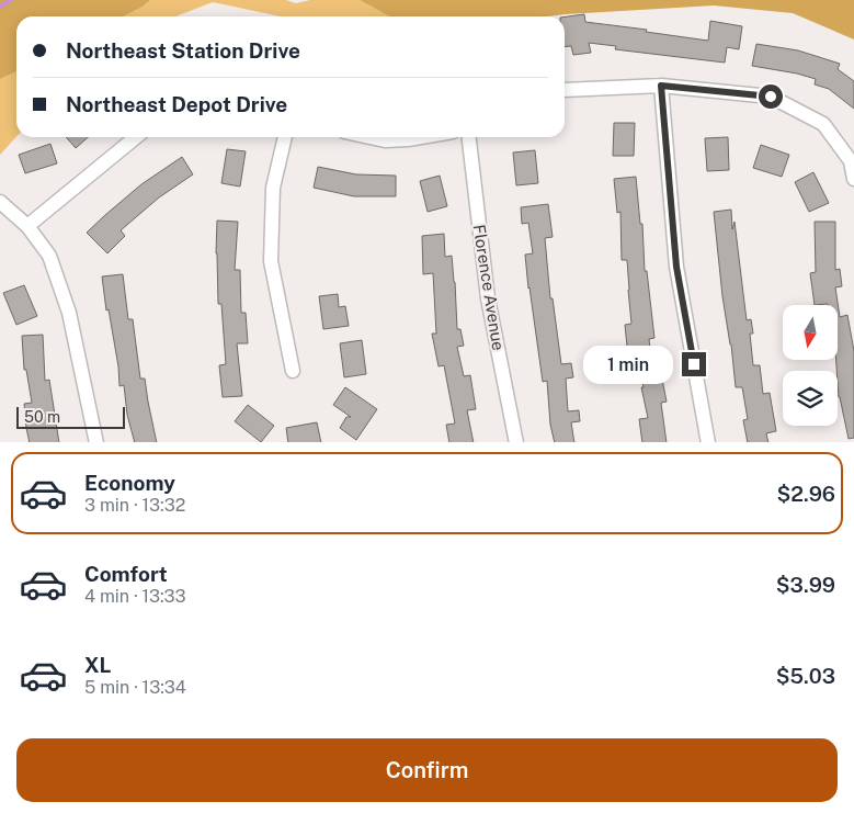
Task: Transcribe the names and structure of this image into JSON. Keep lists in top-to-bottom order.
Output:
{
  "streets": {
    "street": ["Florence Avenue"]
  },
  "scale_bar": "50 m",
  "north": "bottom",
  "page": {
    "banner": ["Northeast Station Drive", "Northeast Depot Drive"],
    "bubble": "1 min",
    "scale": "50 m",
    "list": [
      {
        "name": "Economy",
        "note": "3 min · 13:32",
        "value": "$2.96"
      },
      {
        "name": "Comfort",
        "note": "4 min · 13:33",
        "value": "$3.99"
      },
      {
        "name": "XL",
        "note": "5 min · 13:34",
        "value": "$5.03"
      }
    ],
    "buttons": "Confirm"
  }
}
